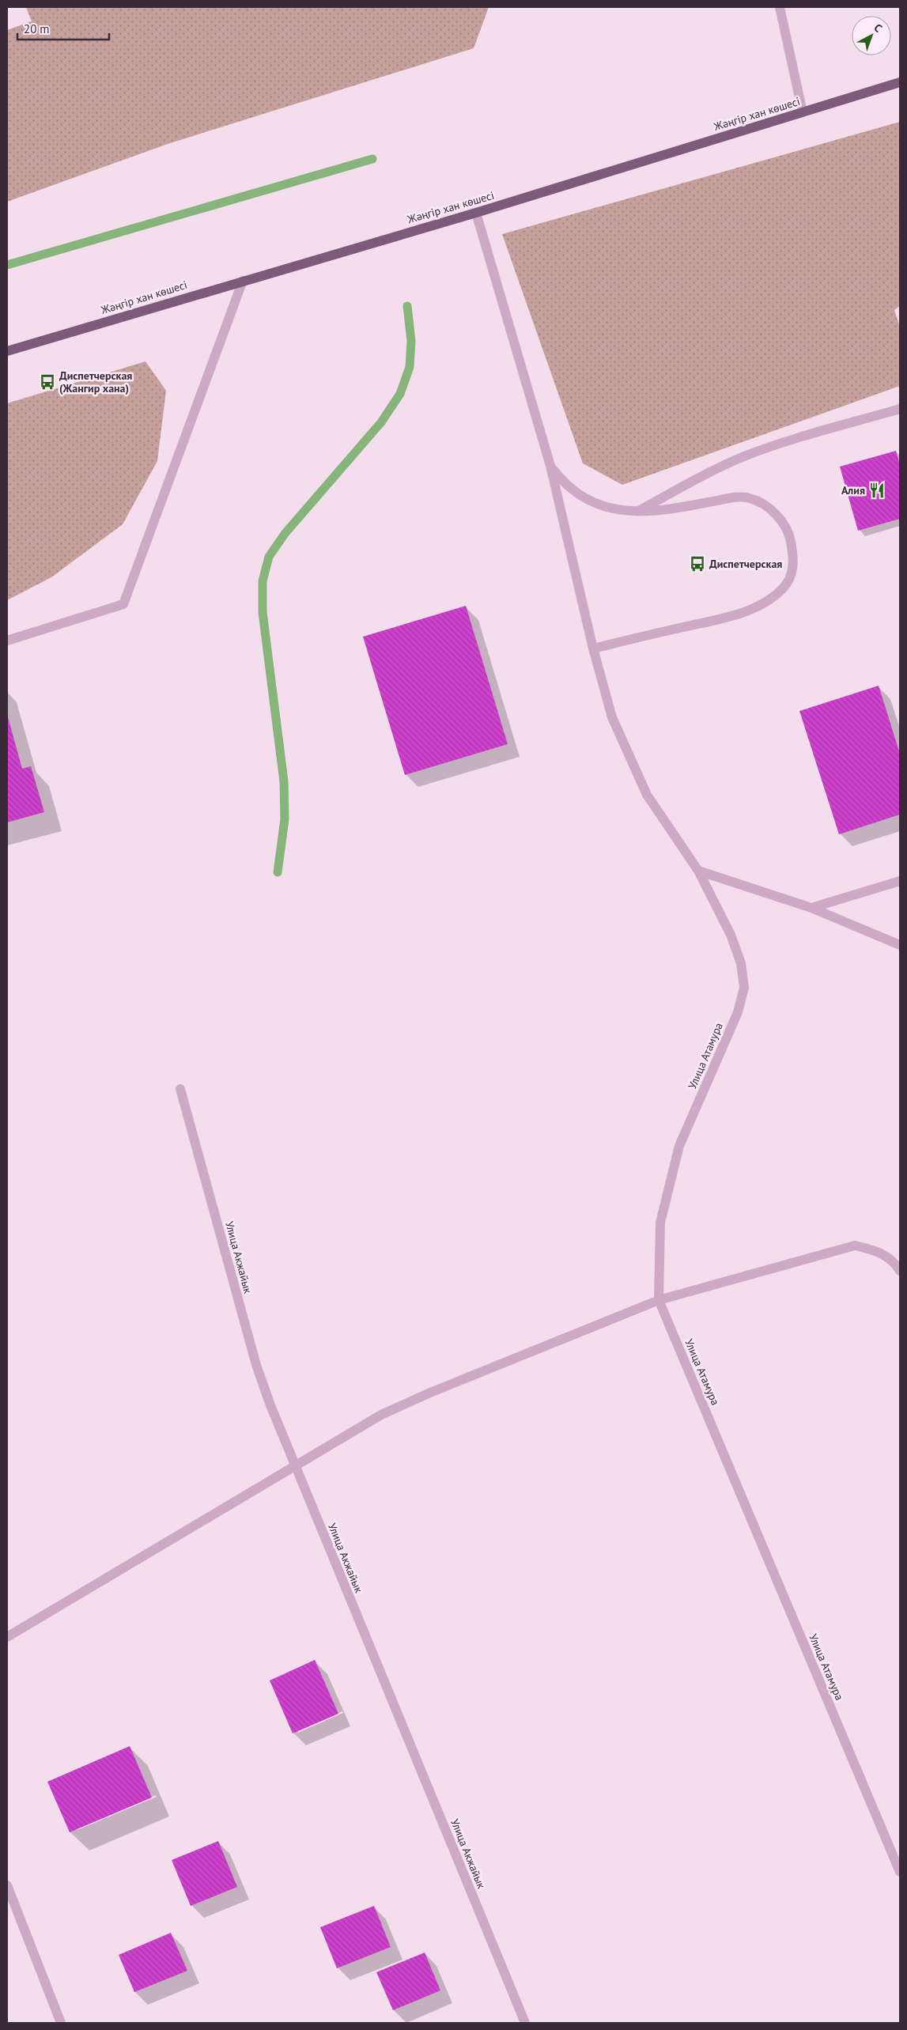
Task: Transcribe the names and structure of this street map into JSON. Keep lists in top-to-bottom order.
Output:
{
  "streets": {
    "main road": ["Жәңгір хан көшесі"],
    "street": ["Улица Атамура", "Улица Акжайык"]
  },
  "crossings": [
    ["Жәңгір хан көшесі", "Улица Атамура"]
  ],
  "places": {
    "bus stop": ["Диспетчерская (Жангир хана)", "Диспетчерская"],
    "restaurant": ["Алия"]
  },
  "scale_bar": "20 m",
  "north": "top right"
}
